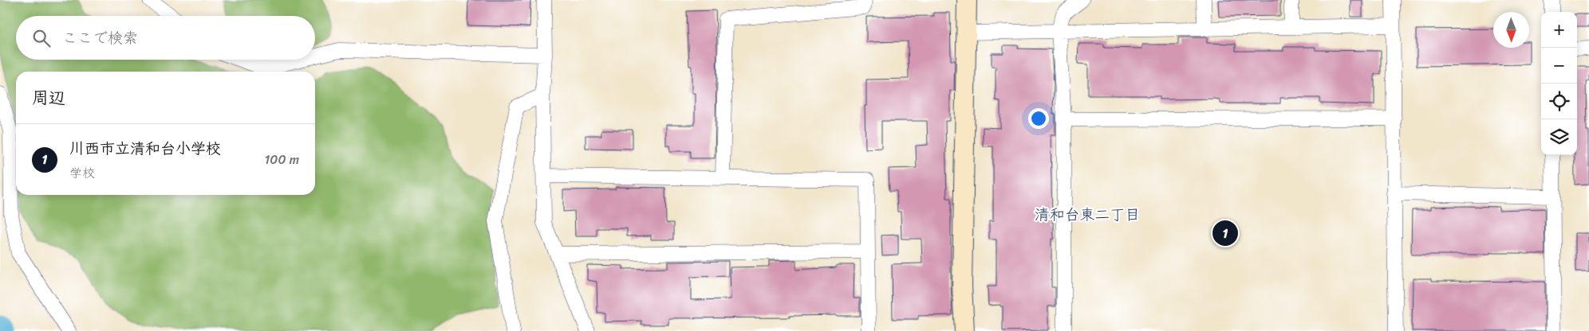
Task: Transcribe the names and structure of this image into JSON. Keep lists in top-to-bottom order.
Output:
{
  "districts": ["清和台東二丁目"],
  "north": "bottom",
  "page": {
    "map_buttons": ["+", "−"],
    "search": "ここで検索",
    "heading": "周辺",
    "list": [
      {
        "mark": "1",
        "name": "川西市立清和台小学校",
        "note": "学校",
        "value": "100 m"
      }
    ],
    "pins": "1"
  }
}
